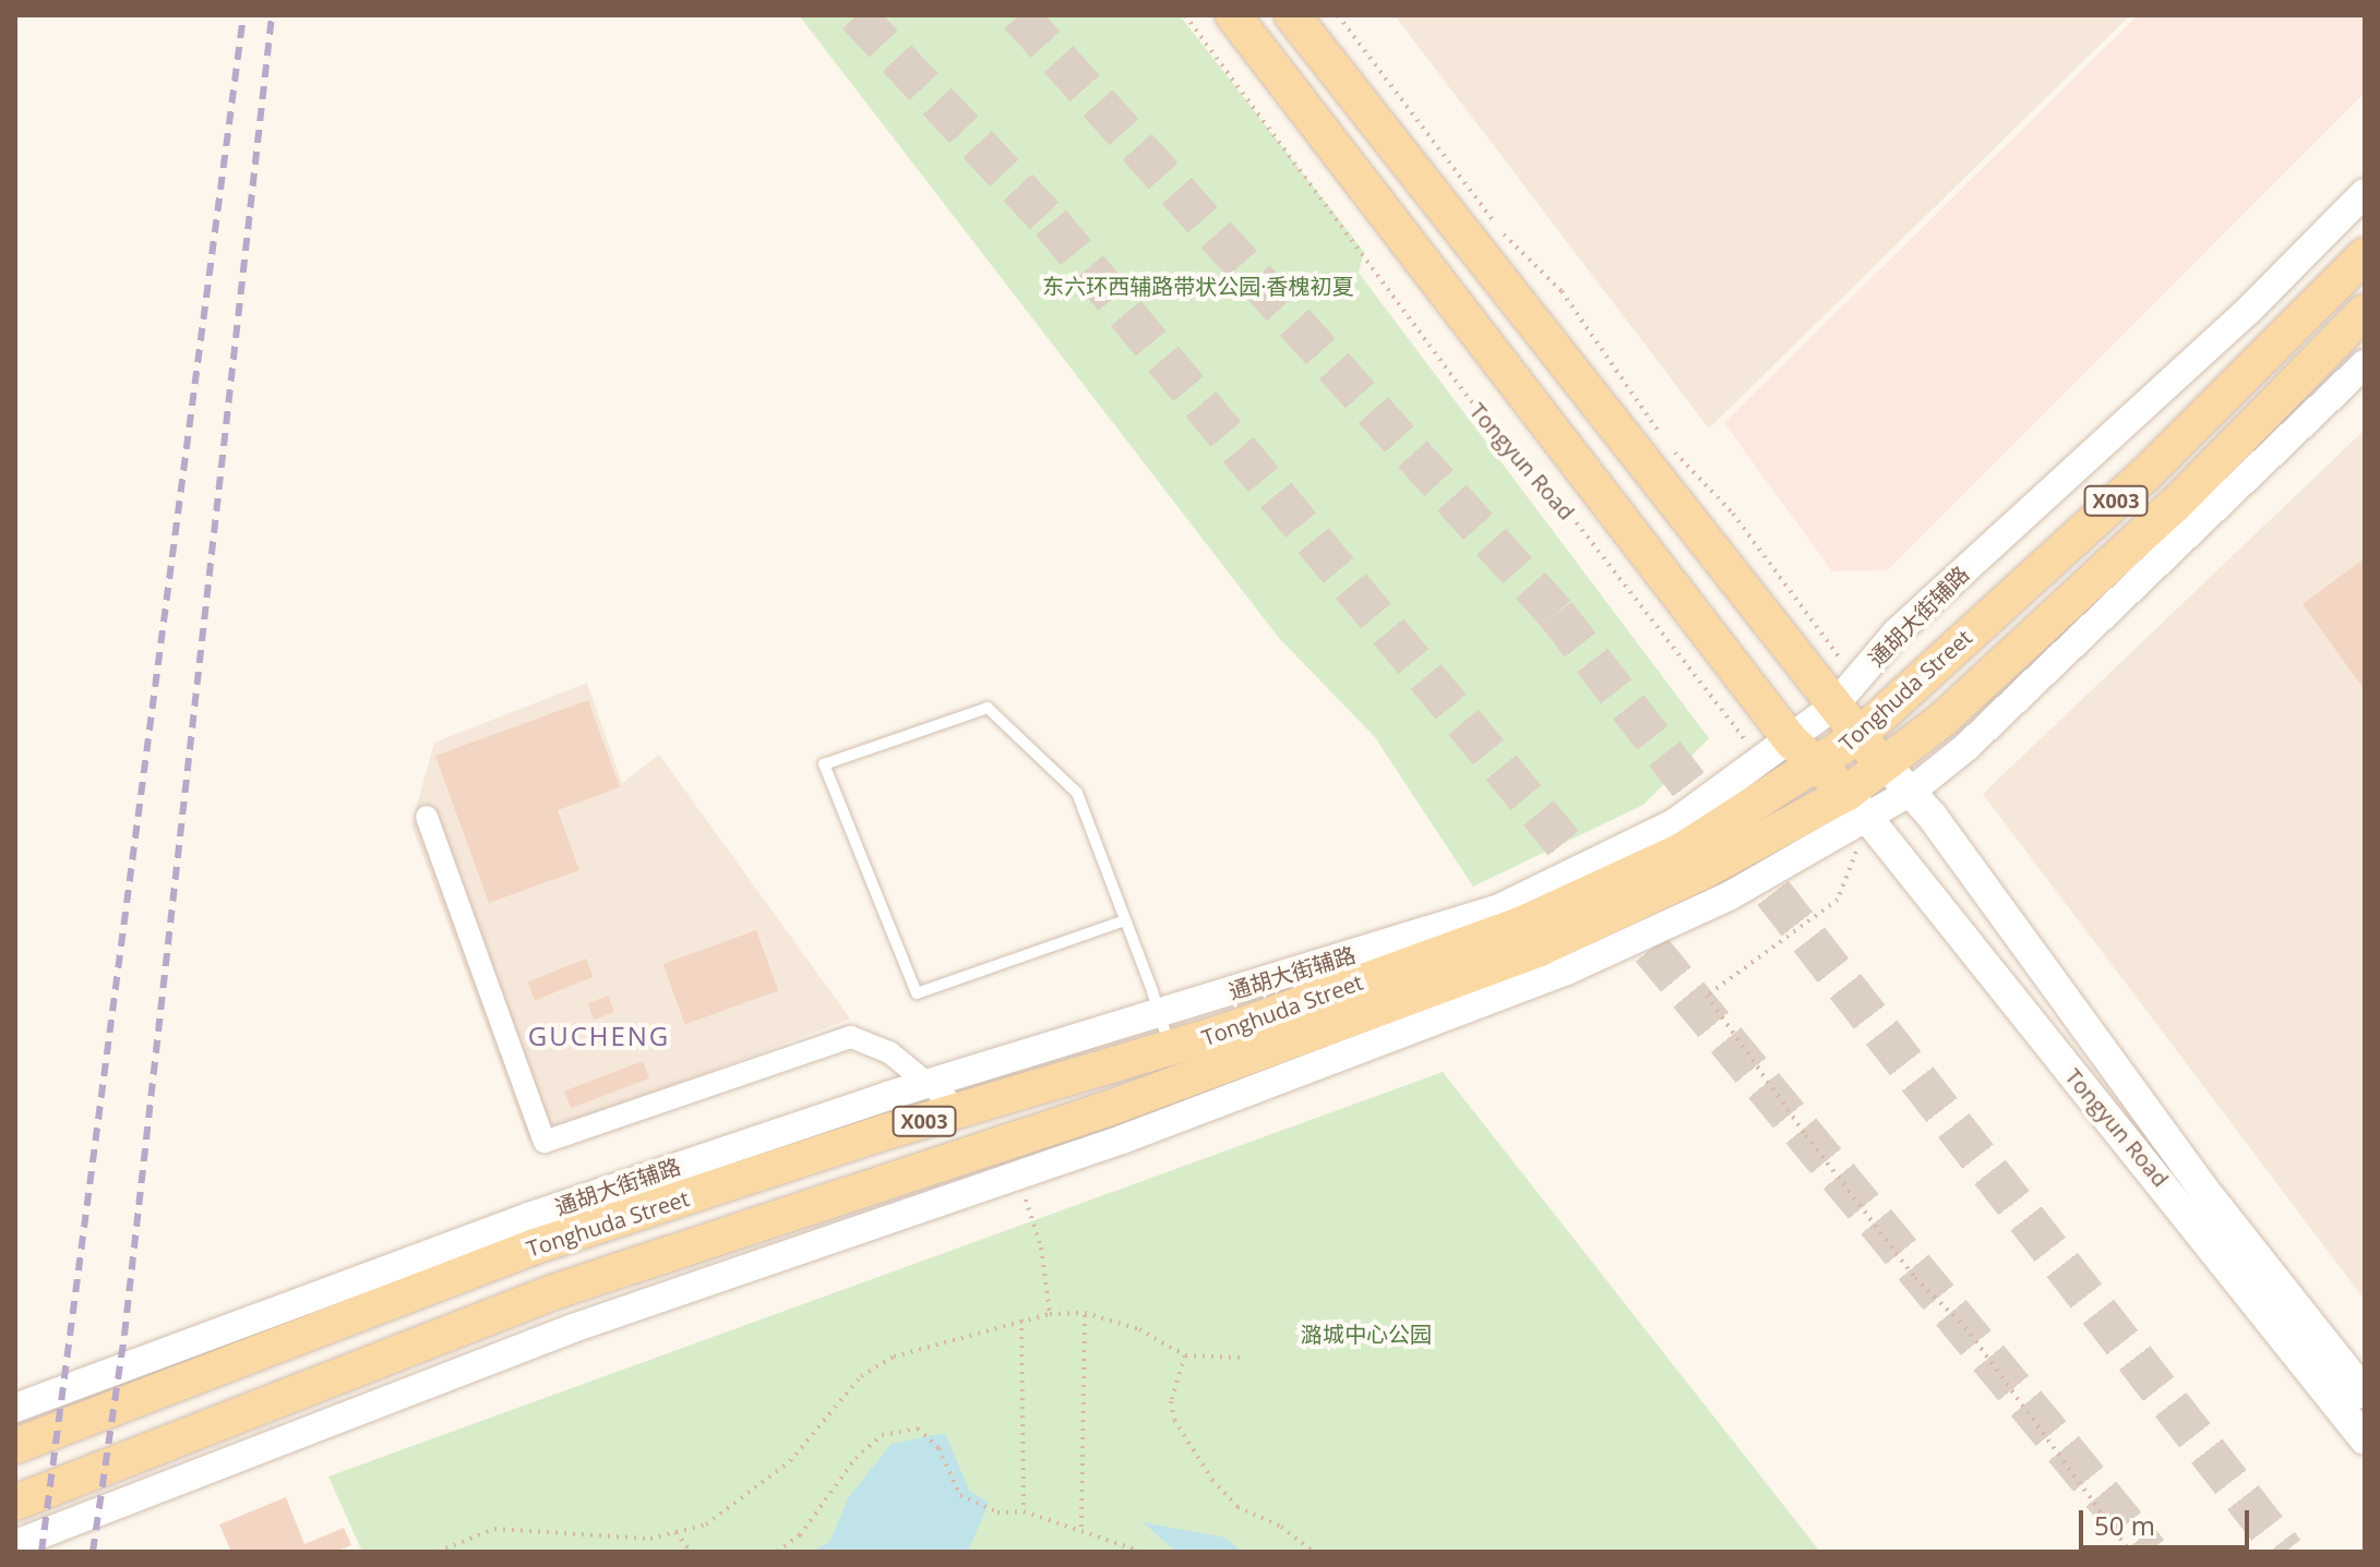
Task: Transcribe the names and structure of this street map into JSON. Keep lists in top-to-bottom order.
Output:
{
  "streets": {
    "main road": ["Tongyun Road", "X003", "Tonghuda Street"],
    "street": ["通胡大街辅路"]
  },
  "crossings": [
    ["Tongyun Road", "通胡大街辅路"],
    ["Tongyun Road", "Tonghuda Street"]
  ],
  "districts": ["GUCHENG"],
  "parks": ["东六环西辅路带状公园·香槐初夏", "潞城中心公园"],
  "scale_bar": "50 m"
}
